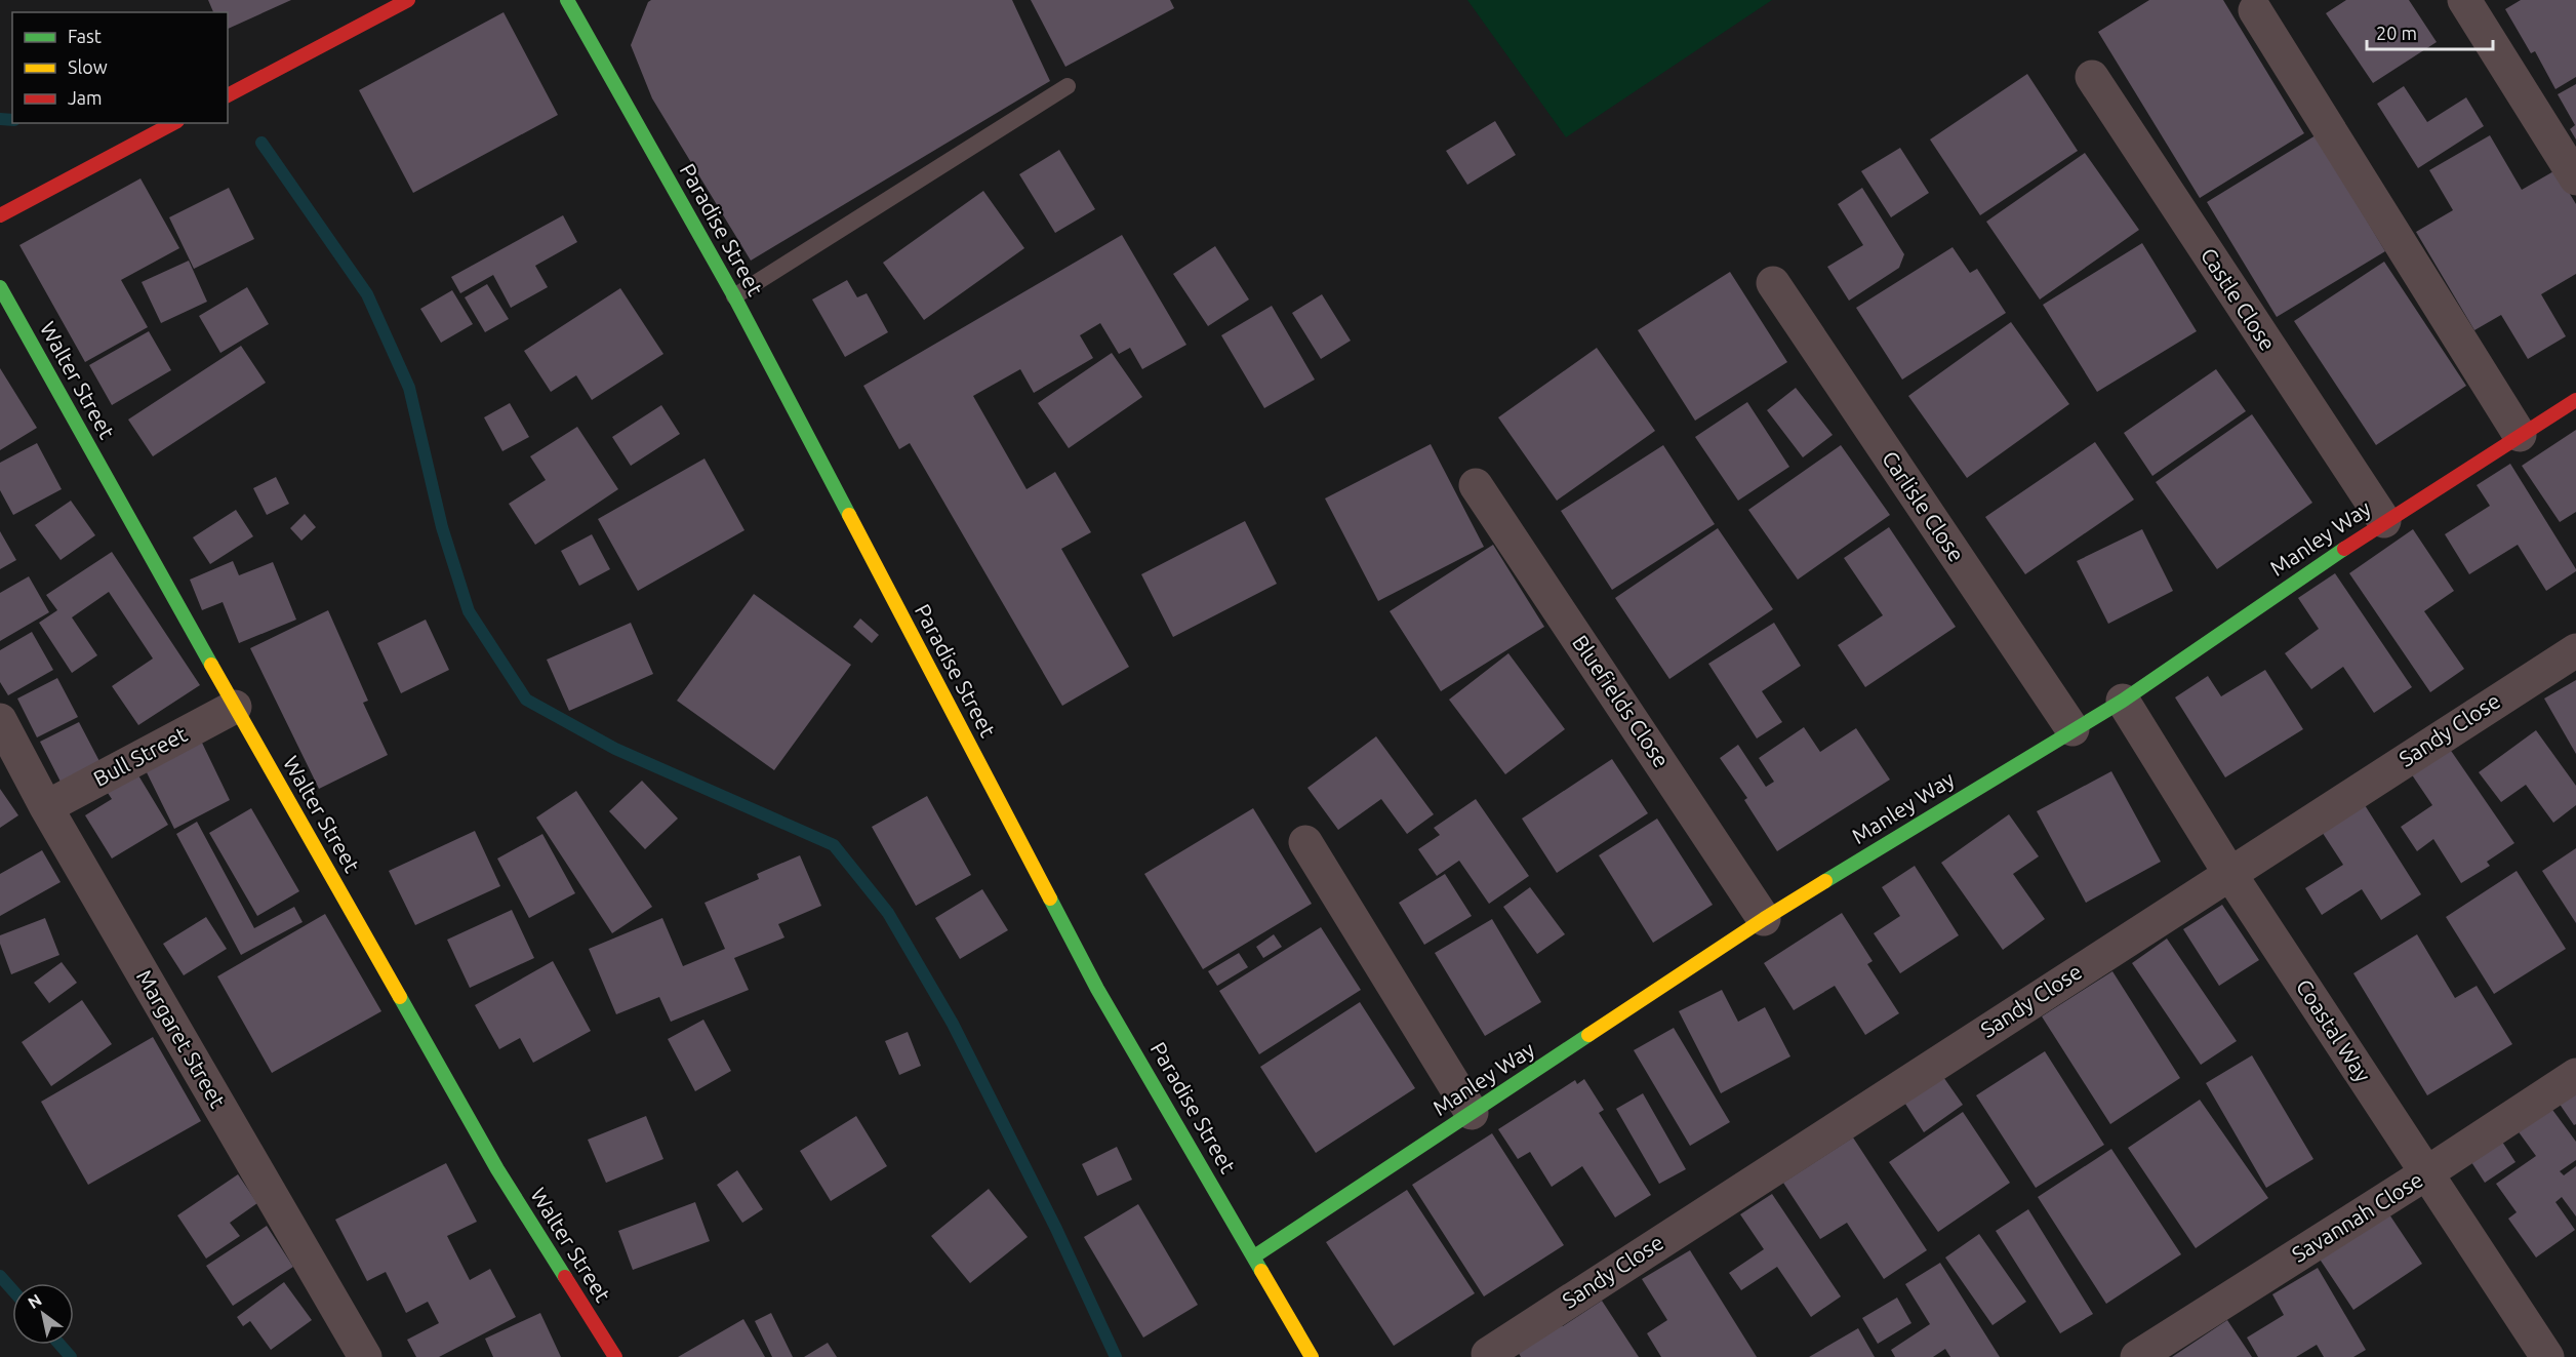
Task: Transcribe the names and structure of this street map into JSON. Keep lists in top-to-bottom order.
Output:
{
  "streets": {
    "street": [
      "Paradise Street",
      "Castle Close",
      "Walter Street",
      "Carlisle Close",
      "Manley Way",
      "Bluefields Close",
      "Sandy Close",
      "Bull Street",
      "Coastal Way",
      "Margaret Street",
      "Savannah Close"
    ]
  },
  "crossings": [
    ["Paradise Street", "Manley Way"],
    ["Castle Close", "Manley Way"],
    ["Walter Street", "Bull Street"],
    ["Carlisle Close", "Manley Way"],
    ["Manley Way", "Bluefields Close"],
    ["Manley Way", "Coastal Way"],
    ["Sandy Close", "Coastal Way"],
    ["Bull Street", "Margaret Street"],
    ["Coastal Way", "Savannah Close"]
  ],
  "legend": ["Fast", "Slow", "Jam"],
  "scale_bar": "20 m",
  "north": "top left"
}
